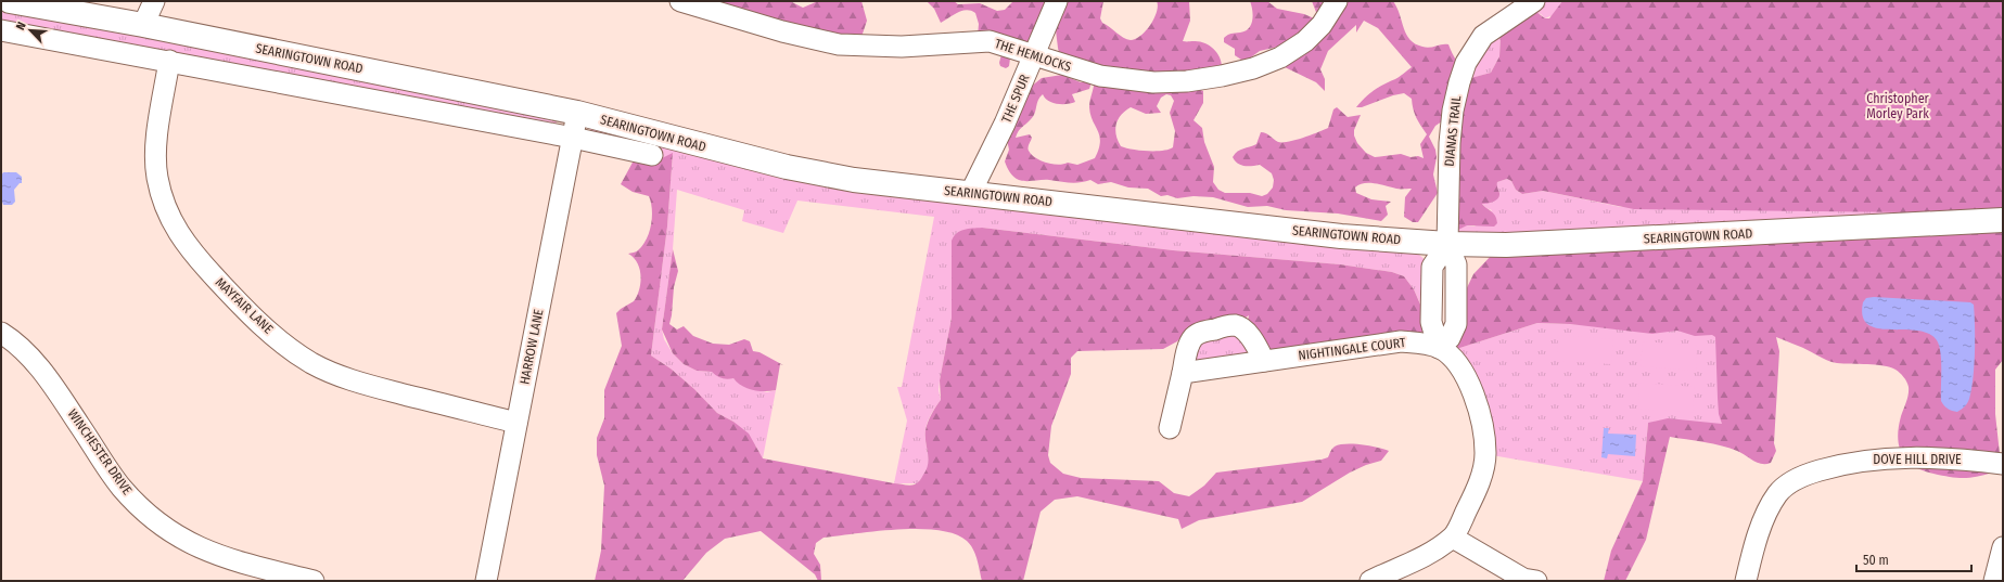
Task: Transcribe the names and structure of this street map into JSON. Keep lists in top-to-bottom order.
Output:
{
  "streets": {
    "main road": ["SEARINGTOWN ROAD"],
    "street": [
      "THE HEMLOCKS",
      "THE SPUR",
      "DIANAS TRAIL",
      "MAYFAIR LANE",
      "HARROW LANE",
      "NIGHTINGALE COURT",
      "WINCHESTER DRIVE",
      "DOVE HILL DRIVE"
    ]
  },
  "crossings": [
    ["THE HEMLOCKS", "THE SPUR"],
    ["SEARINGTOWN ROAD", "THE SPUR"],
    ["SEARINGTOWN ROAD", "DIANAS TRAIL"],
    ["SEARINGTOWN ROAD", "MAYFAIR LANE"],
    ["SEARINGTOWN ROAD", "HARROW LANE"],
    ["MAYFAIR LANE", "HARROW LANE"]
  ],
  "parks": ["Christopher Morley Park"],
  "scale_bar": "50 m",
  "north": "top left"
}
